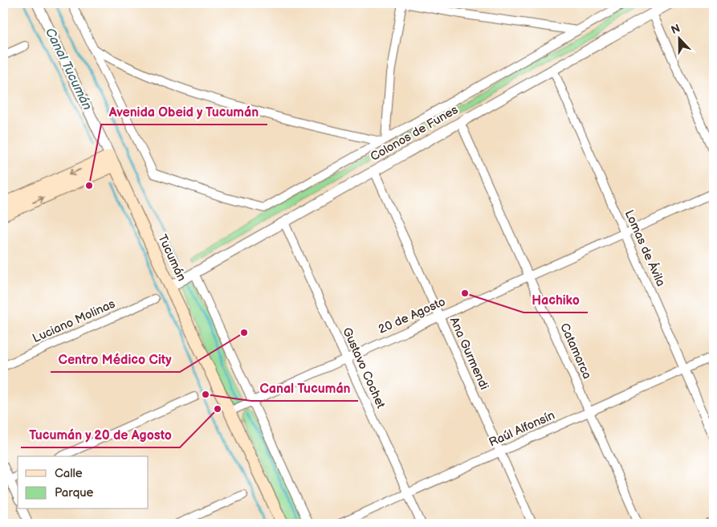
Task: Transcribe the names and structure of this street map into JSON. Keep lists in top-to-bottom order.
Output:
{
  "streets": {
    "main road": ["Tucumán"],
    "street": [
      "Colonos de Funes",
      "Lomas de Ávila",
      "20 de Agosto",
      "Luciano Molinas",
      "Catamarca",
      "Ana Gurmendi",
      "Gustavo Cochet",
      "Raúl Alfonsín"
    ]
  },
  "crossings": [
    ["Colonos de Funes", "Lomas de Ávila"],
    ["Colonos de Funes", "Tucumán"],
    ["Colonos de Funes", "Catamarca"],
    ["Colonos de Funes", "Ana Gurmendi"],
    ["Colonos de Funes", "Gustavo Cochet"],
    ["Lomas de Ávila", "20 de Agosto"],
    ["Lomas de Ávila", "Raúl Alfonsín"],
    ["Tucumán", "20 de Agosto"],
    ["20 de Agosto", "Catamarca"],
    ["20 de Agosto", "Ana Gurmendi"],
    ["20 de Agosto", "Gustavo Cochet"],
    ["Catamarca", "Raúl Alfonsín"],
    ["Ana Gurmendi", "Raúl Alfonsín"],
    ["Gustavo Cochet", "Raúl Alfonsín"]
  ],
  "water": ["Canal Tucumán"],
  "places": [
    "Avenida Obeid y Tucumán",
    "Hachiko",
    "Centro Médico City",
    "Canal Tucumán",
    "Tucumán y 20 de Agosto"
  ],
  "legend": ["Calle", "Parque"],
  "north": "top"
}
